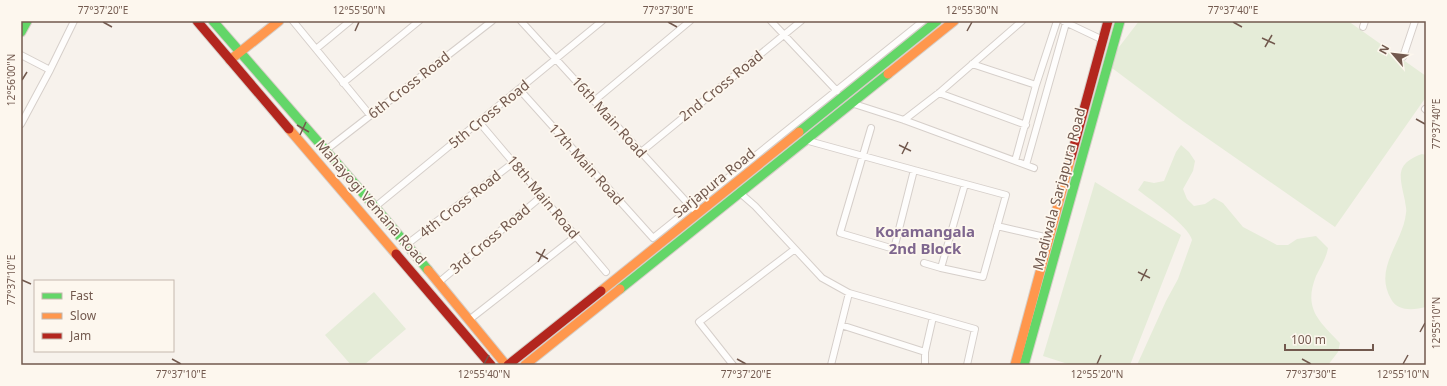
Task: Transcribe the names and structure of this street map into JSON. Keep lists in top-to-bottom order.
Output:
{
  "streets": {
    "main road": ["Sarjapura Road", "Madiwala Sarjapura Road", "Mahayogi Vemana Road"],
    "street": [
      "6th Cross Road",
      "2nd Cross Road",
      "5th Cross Road",
      "16th Main Road",
      "17th Main Road",
      "18th Main Road",
      "4th Cross Road",
      "3rd Cross Road"
    ]
  },
  "crossings": [
    ["6th Cross Road", "Mahayogi Vemana Road"],
    ["2nd Cross Road", "16th Main Road"],
    ["5th Cross Road", "16th Main Road"],
    ["5th Cross Road", "17th Main Road"],
    ["5th Cross Road", "18th Main Road"],
    ["5th Cross Road", "Mahayogi Vemana Road"],
    ["16th Main Road", "Sarjapura Road"],
    ["17th Main Road", "Sarjapura Road"],
    ["Sarjapura Road", "18th Main Road"],
    ["Sarjapura Road", "Mahayogi Vemana Road"],
    ["18th Main Road", "4th Cross Road"],
    ["18th Main Road", "3rd Cross Road"],
    ["Mahayogi Vemana Road", "4th Cross Road"],
    ["Mahayogi Vemana Road", "3rd Cross Road"]
  ],
  "districts": ["Koramangala 2nd Block"],
  "legend": ["Fast", "Slow", "Jam"],
  "scale_bar": "100 m",
  "north": "top left",
  "coordinates": [
    "77°37'20\"E",
    "12°55'50\"N",
    "77°37'30\"E",
    "12°55'30\"N",
    "77°37'40\"E",
    "12°56'00\"N",
    "77°37'10\"E",
    "12°55'10\"N",
    "12°55'40\"N",
    "12°55'20\"N"
  ]
}
